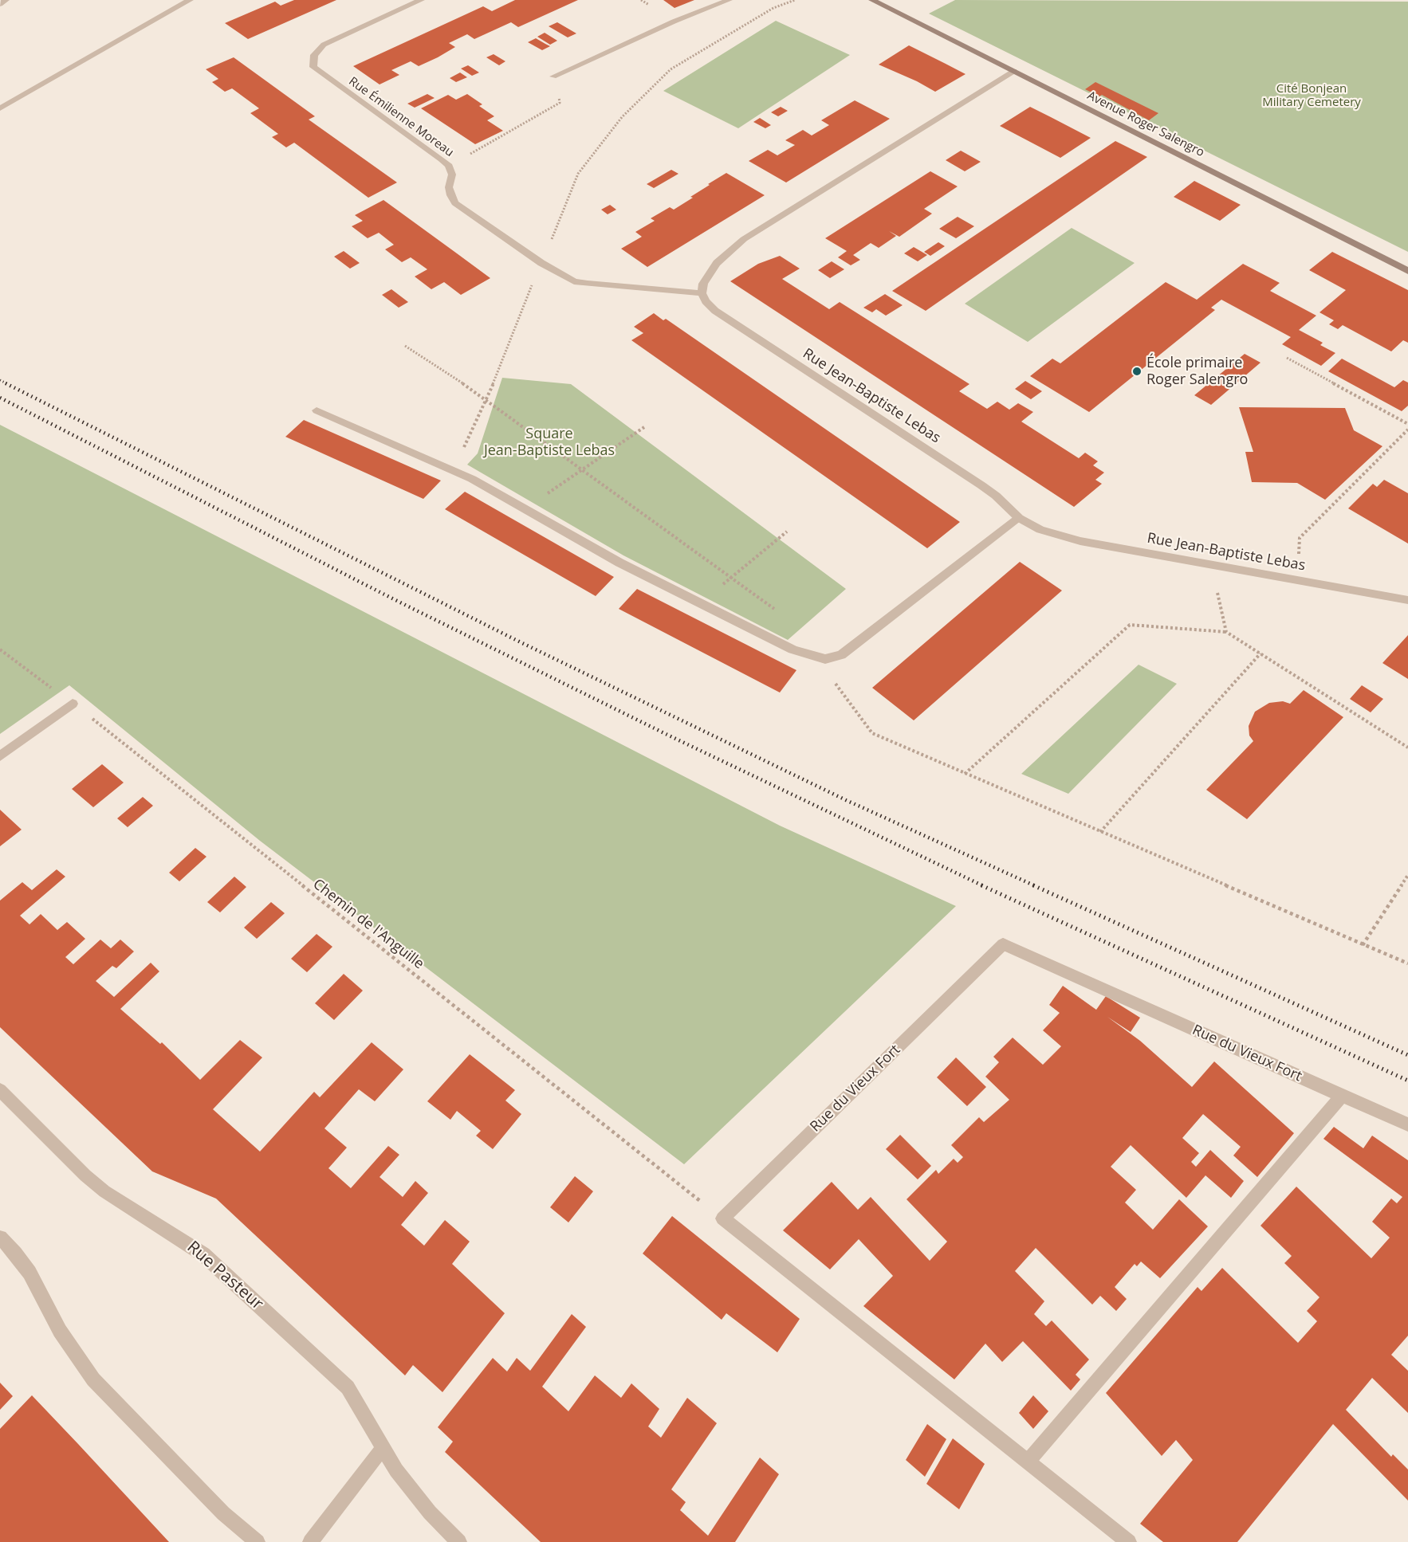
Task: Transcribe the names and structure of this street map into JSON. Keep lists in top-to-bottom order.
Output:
{
  "streets": {
    "street": [
      "Rue Émilienne Moreau",
      "Avenue Roger Salengro",
      "Rue Jean-Baptiste Lebas",
      "Rue du Vieux Fort",
      "Rue Pasteur"
    ],
    "path": ["Chemin de l'Anguille"]
  },
  "crossings": [
    ["Rue Émilienne Moreau", "Rue Jean-Baptiste Lebas"],
    ["Chemin de l'Anguille", "Rue du Vieux Fort"]
  ],
  "parks": ["Cité Bonjean Military Cemetery", "Square Jean-Baptiste Lebas"],
  "places": ["École primaire Roger Salengro"]
}
